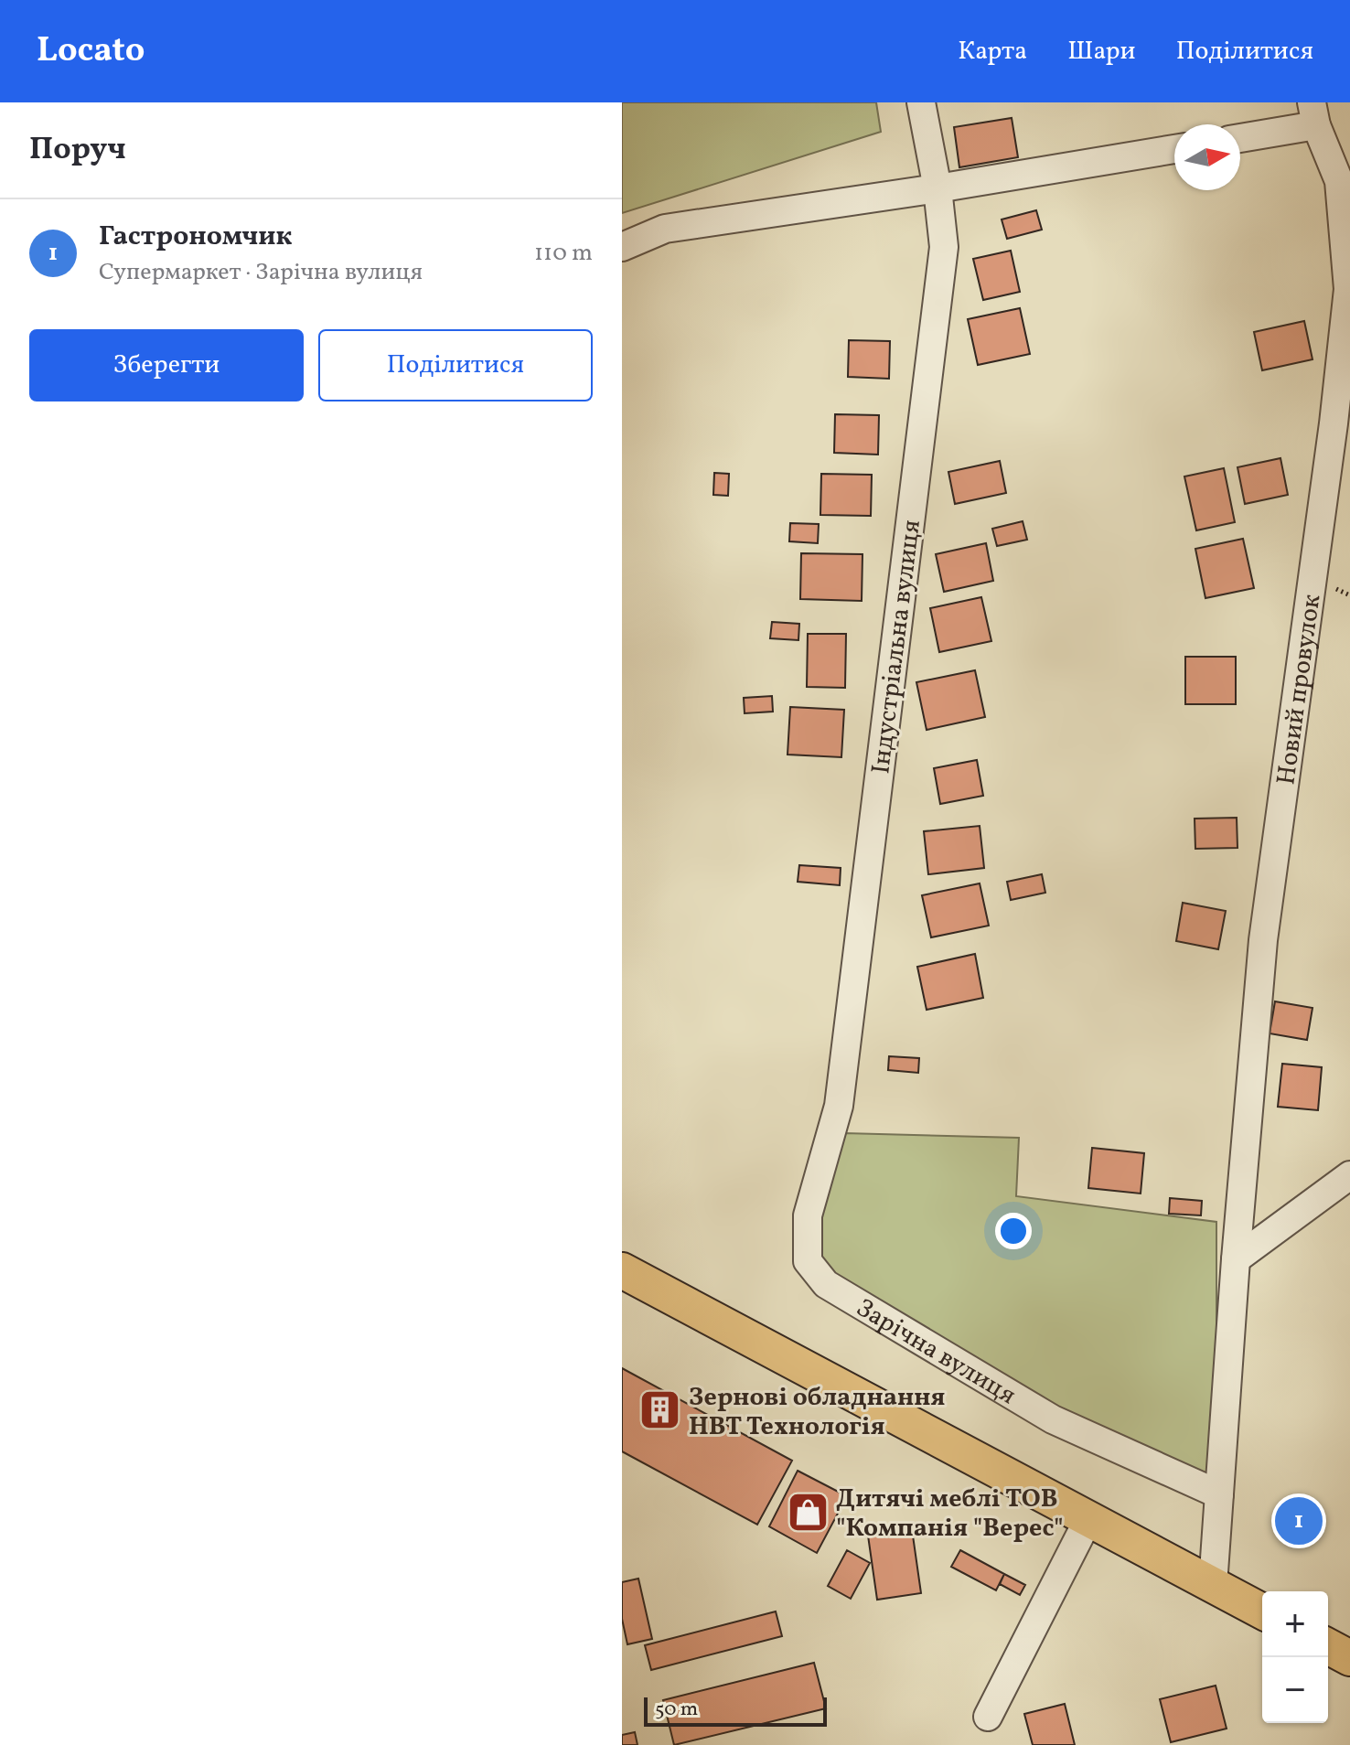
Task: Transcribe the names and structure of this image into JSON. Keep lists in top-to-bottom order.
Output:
{
  "streets": {
    "street": ["Індустріальна вулиця", "Новий провулок", "Зарічна вулиця"]
  },
  "crossings": [
    ["Індустріальна вулиця", "Зарічна вулиця"],
    ["Новий провулок", "Зарічна вулиця"]
  ],
  "places": {
    "building": ["Зернові обладнання НВТ Технологія"],
    "shop": ["Дитячі меблі ТОВ \"Компанія \"Верес\""]
  },
  "scale_bar": "50 m",
  "north": "right",
  "page": {
    "header": "Locato",
    "nav": ["Карта", "Шари", "Поділитися"],
    "heading": "Поруч",
    "list": [
      {
        "mark": "1",
        "name": "Гастрономчик",
        "note": "Супермаркет · Зарічна вулиця",
        "value": "110 m"
      }
    ],
    "buttons": ["Зберегти", "Поділитися"],
    "pins": "1",
    "map_buttons": ["+", "−"],
    "scale": "50 m"
  }
}
